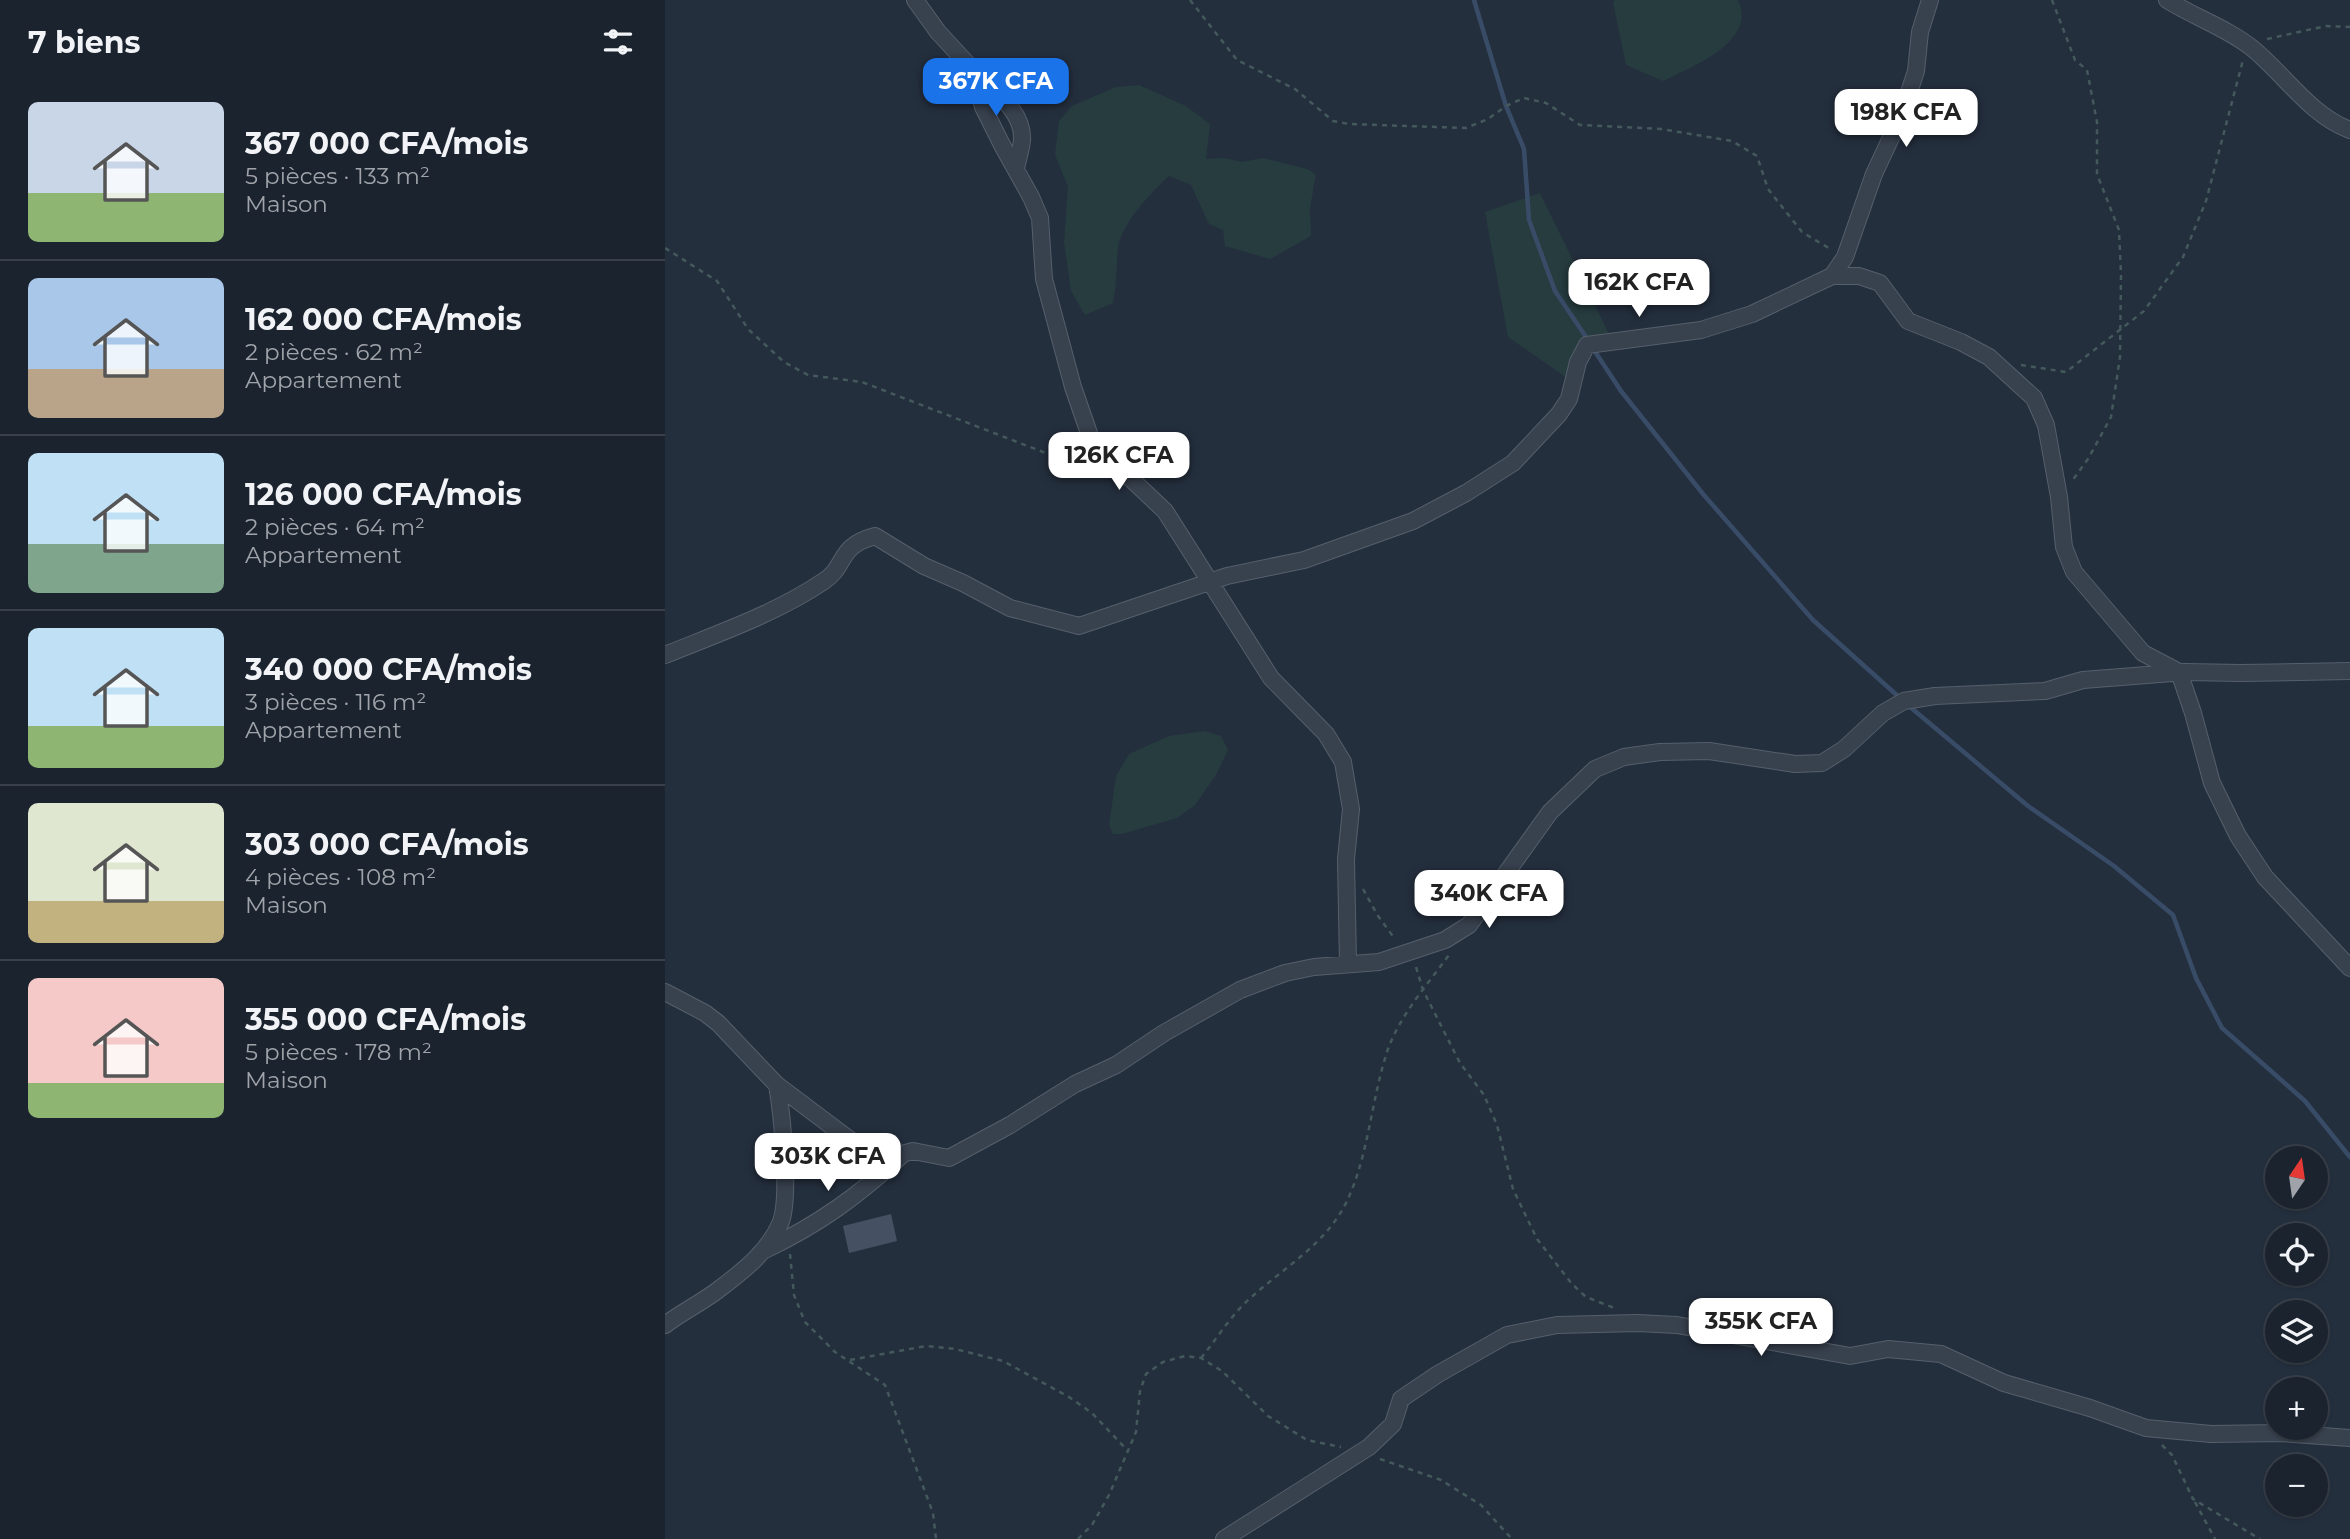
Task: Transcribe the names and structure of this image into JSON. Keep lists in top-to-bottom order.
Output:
{
  "north": "top",
  "page": {
    "heading": "7 biens",
    "price": [
      "367K CFA",
      "198K CFA",
      "162K CFA",
      "126K CFA",
      "340K CFA",
      "303K CFA",
      "355K CFA"
    ],
    "list": [
      {
        "name": "367 000 CFA/mois",
        "note": "5 pièces · 133 m² · Maison"
      },
      {
        "name": "162 000 CFA/mois",
        "note": "2 pièces · 62 m² · Appartement"
      },
      {
        "name": "126 000 CFA/mois",
        "note": "2 pièces · 64 m² · Appartement"
      },
      {
        "name": "340 000 CFA/mois",
        "note": "3 pièces · 116 m² · Appartement"
      },
      {
        "name": "303 000 CFA/mois",
        "note": "4 pièces · 108 m² · Maison"
      },
      {
        "name": "355 000 CFA/mois",
        "note": "5 pièces · 178 m² · Maison"
      }
    ],
    "map_buttons": ["+", "−"]
  }
}
